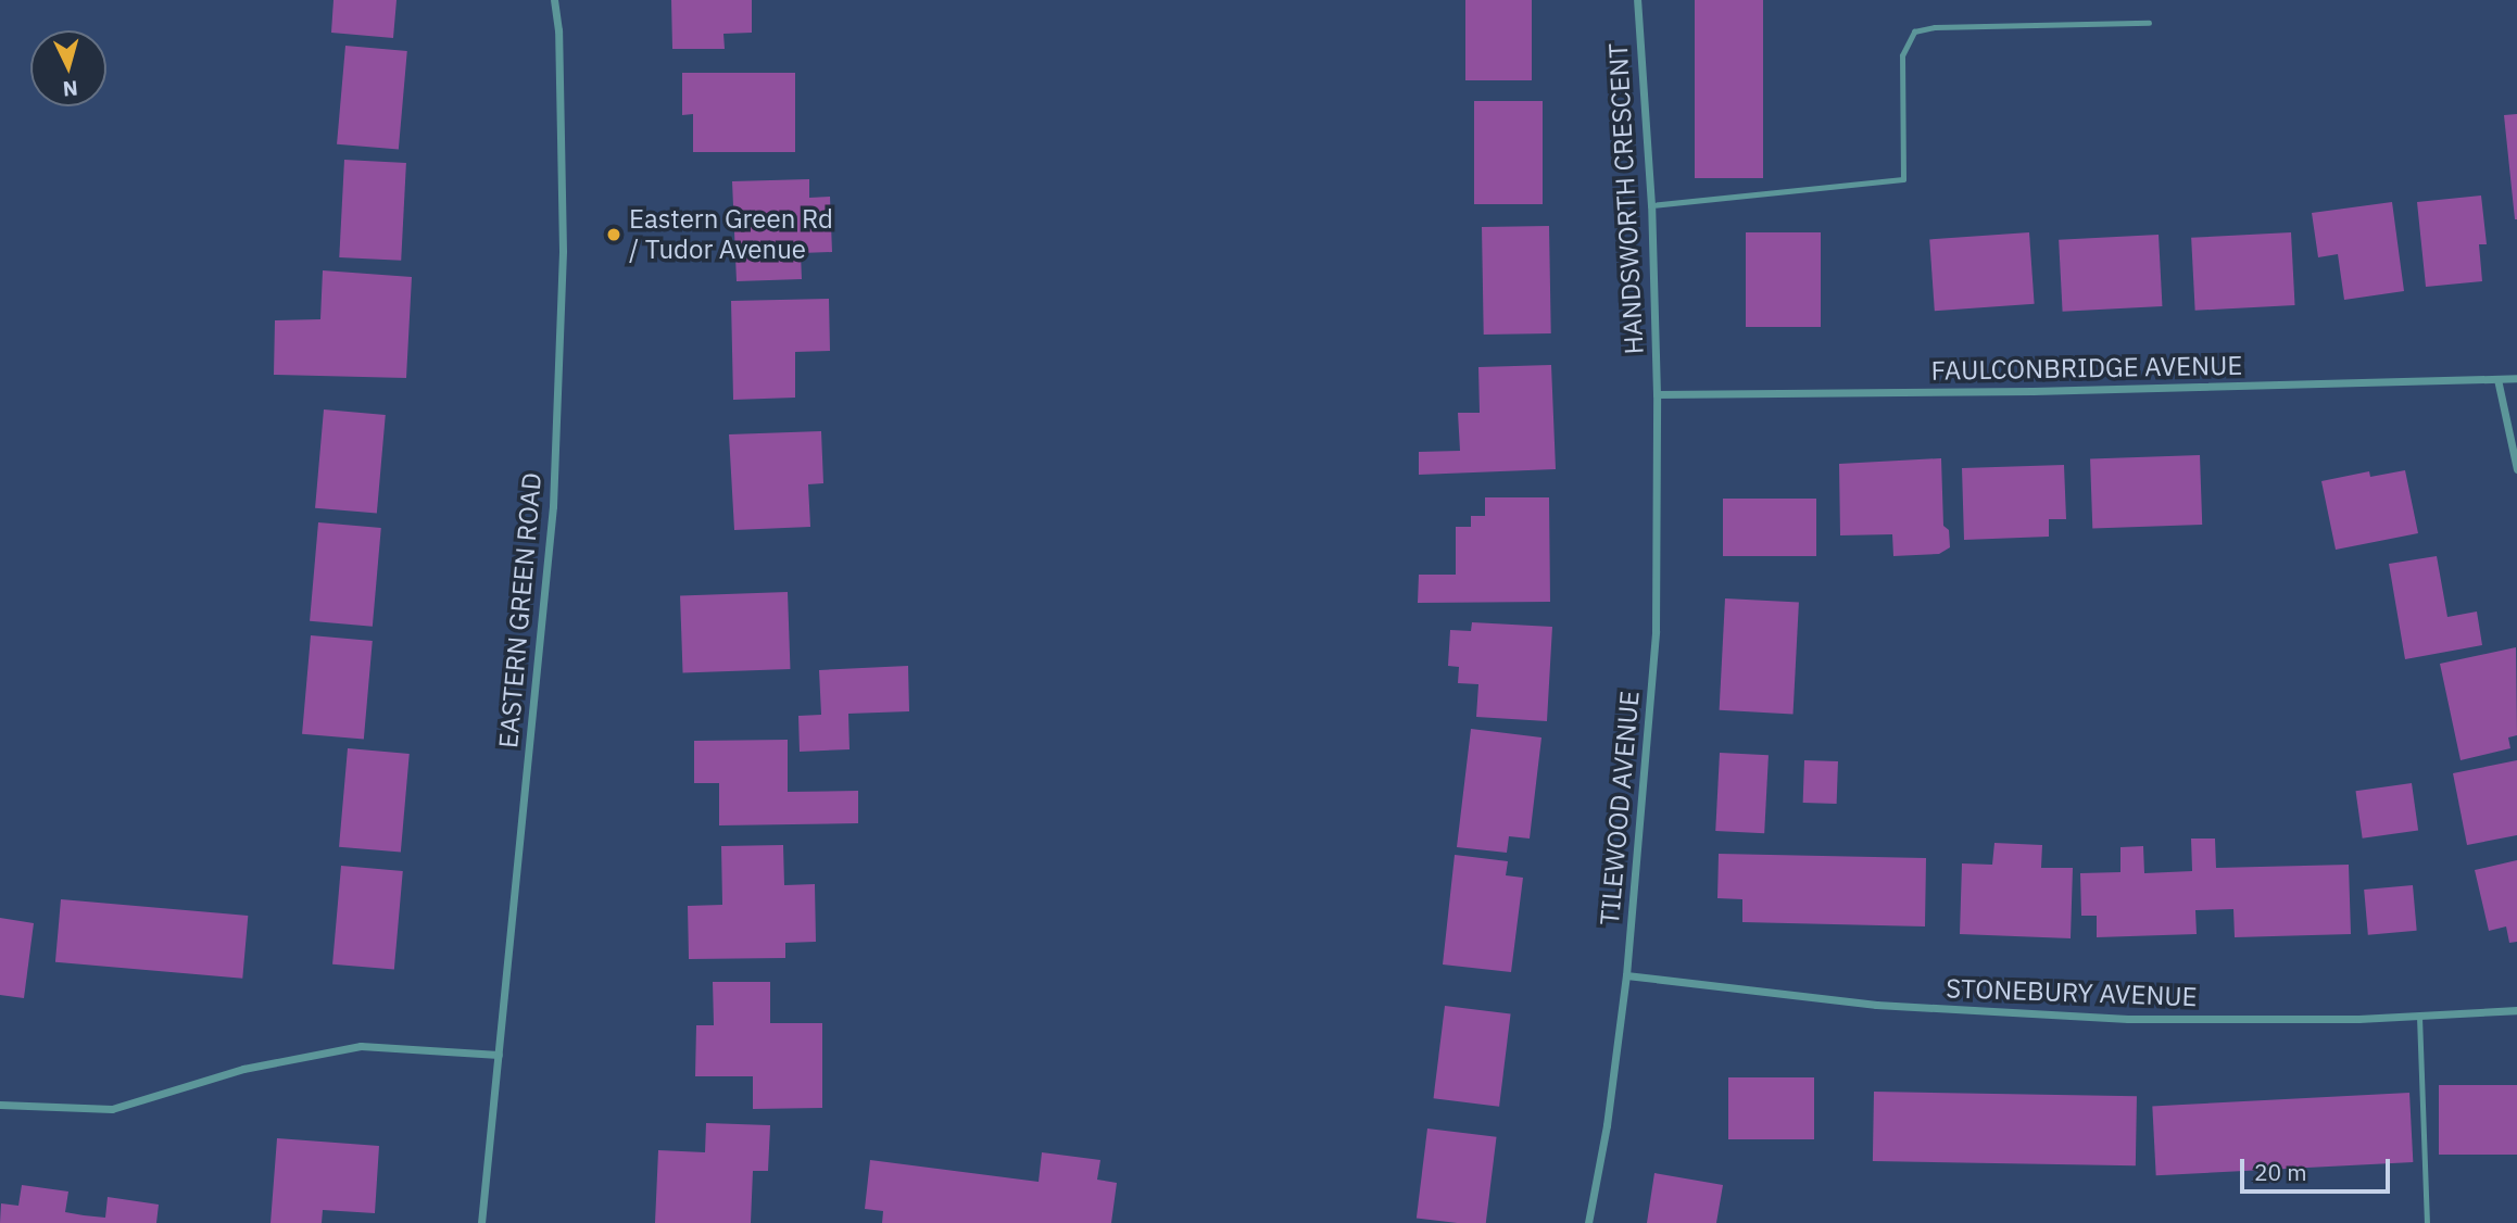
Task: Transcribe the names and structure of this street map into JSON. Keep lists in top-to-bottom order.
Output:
{
  "streets": {
    "street": [
      "HANDSWORTH CRESCENT",
      "FAULCONBRIDGE AVENUE",
      "EASTERN GREEN ROAD",
      "TILEWOOD AVENUE",
      "STONEBURY AVENUE"
    ]
  },
  "crossings": [
    ["HANDSWORTH CRESCENT", "FAULCONBRIDGE AVENUE"],
    ["HANDSWORTH CRESCENT", "TILEWOOD AVENUE"],
    ["FAULCONBRIDGE AVENUE", "TILEWOOD AVENUE"],
    ["TILEWOOD AVENUE", "STONEBURY AVENUE"]
  ],
  "places": ["Eastern Green Rd / Tudor Avenue"],
  "scale_bar": "20 m",
  "north": "bottom"
}
